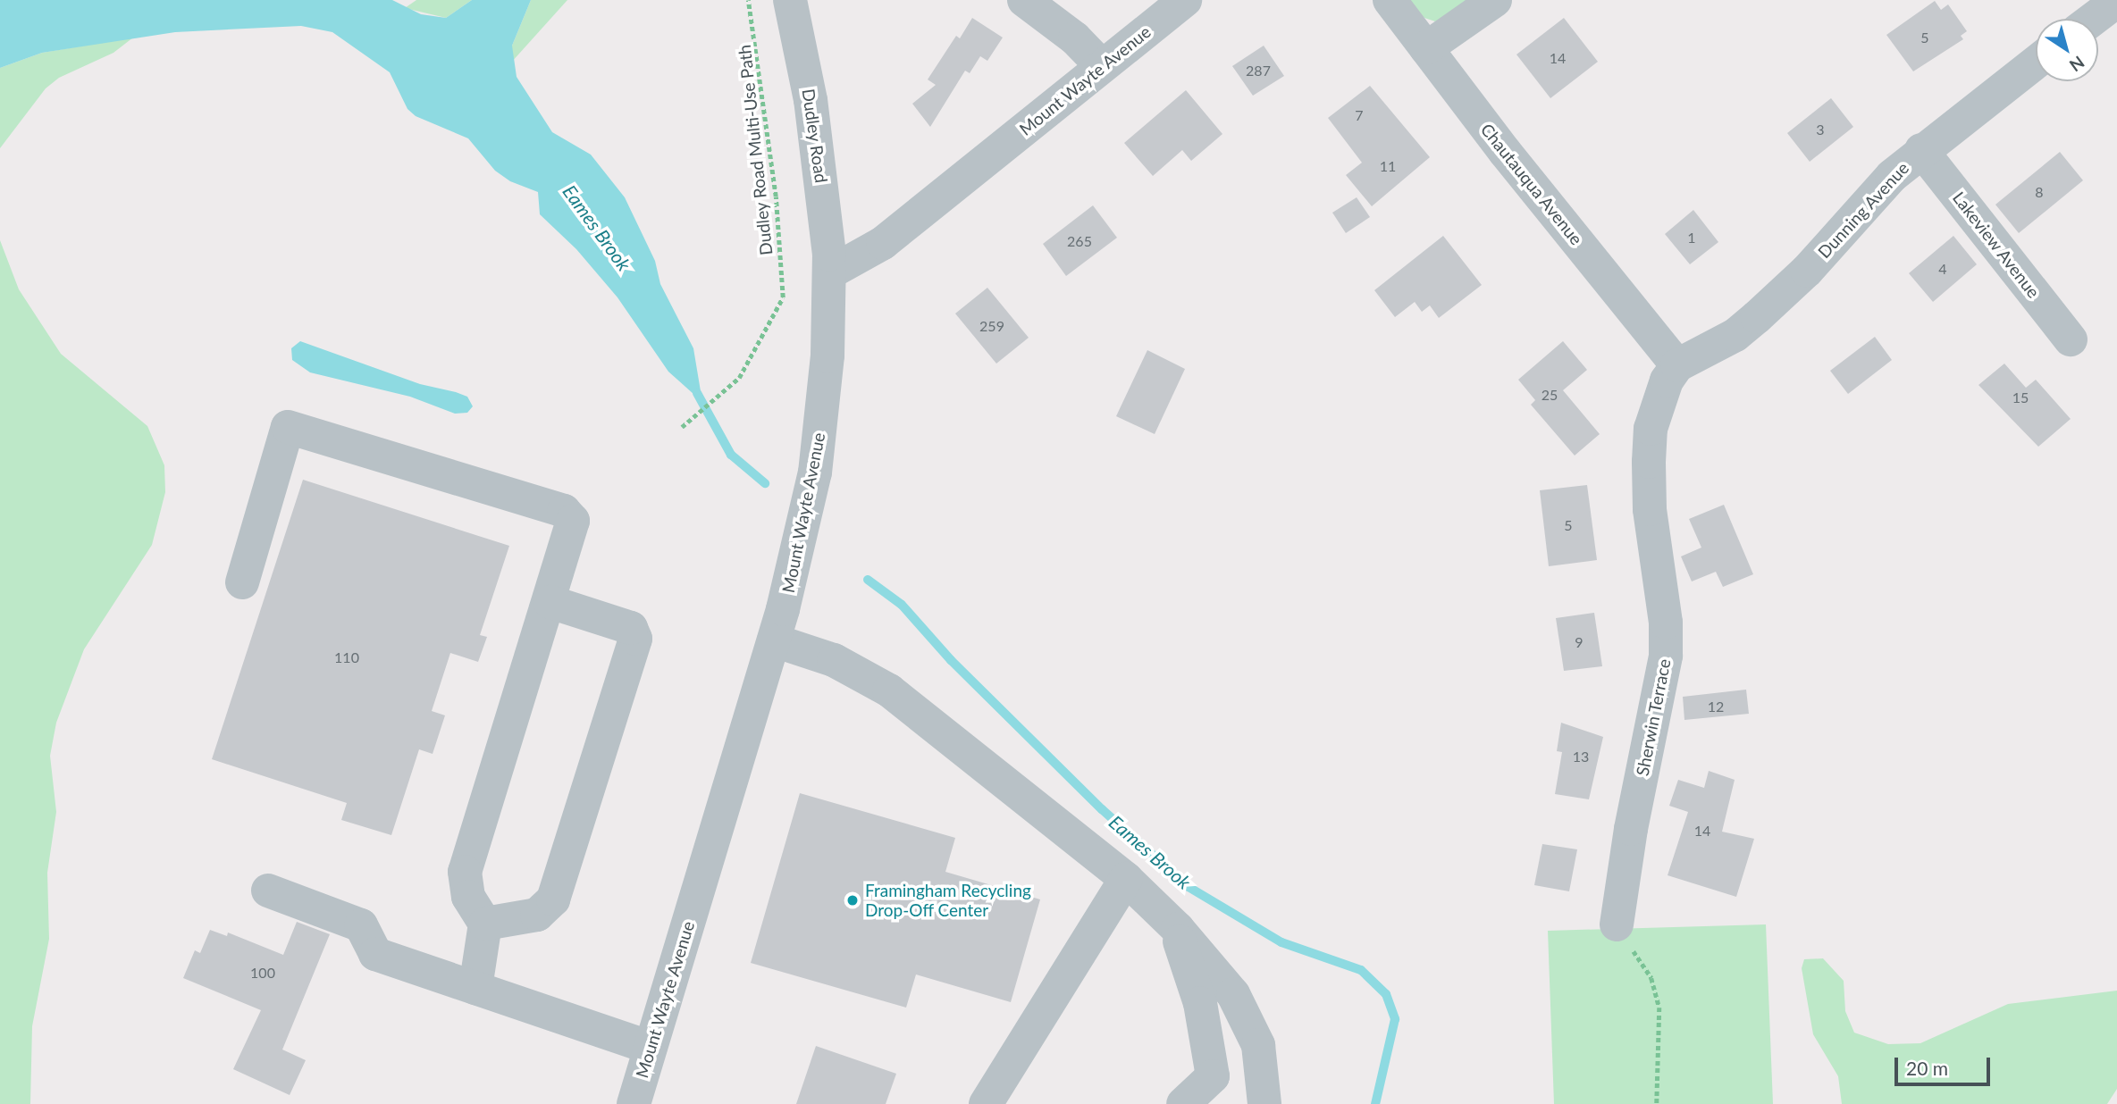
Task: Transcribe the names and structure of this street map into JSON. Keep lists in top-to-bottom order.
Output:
{
  "streets": {
    "street": [
      "Mount Wayte Avenue",
      "Dudley Road",
      "Chautauqua Avenue",
      "Dunning Avenue",
      "Lakeview Avenue",
      "Sherwin Terrace"
    ],
    "path": ["Dudley Road Multi-Use Path"]
  },
  "crossings": [
    ["Mount Wayte Avenue", "Dudley Road"],
    ["Chautauqua Avenue", "Dunning Avenue"],
    ["Chautauqua Avenue", "Sherwin Terrace"],
    ["Dunning Avenue", "Lakeview Avenue"],
    ["Dunning Avenue", "Sherwin Terrace"]
  ],
  "water": ["Eames Brook"],
  "places": ["Framingham Recycling Drop-Off Center"],
  "house_numbers": [
    "5",
    "14",
    "287",
    "7",
    "3",
    "11",
    "8",
    "1",
    "265",
    "4",
    "259",
    "25",
    "15",
    "5",
    "9",
    "110",
    "12",
    "13",
    "14",
    "100"
  ],
  "scale_bar": "20 m",
  "north": "bottom right"
}
